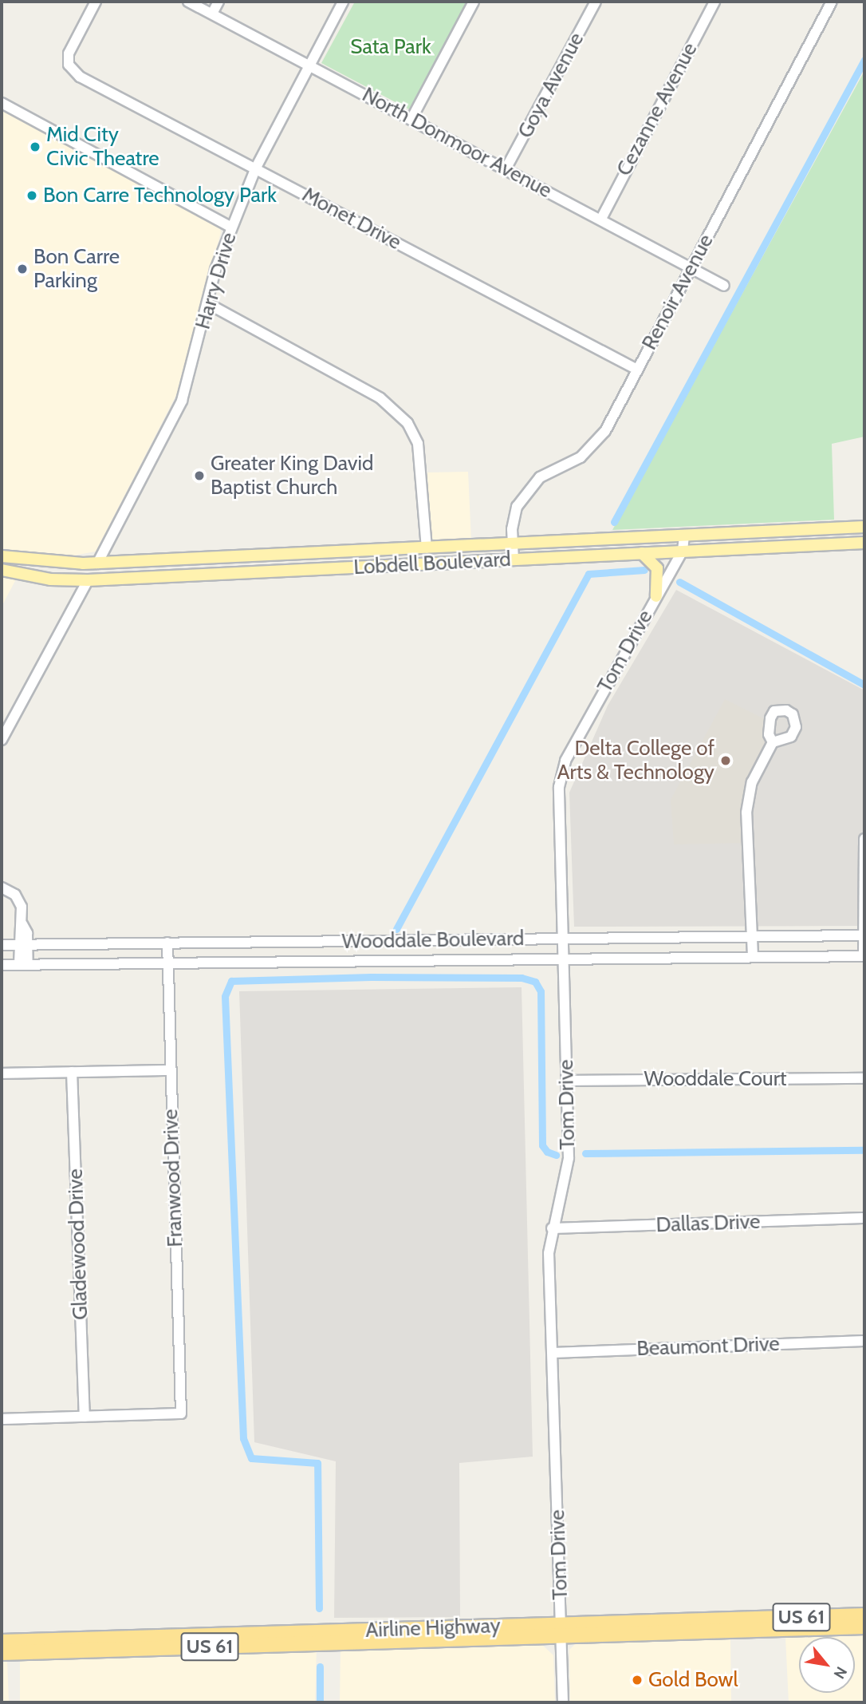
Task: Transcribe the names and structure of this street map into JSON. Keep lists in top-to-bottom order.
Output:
{
  "streets": {
    "highway": ["US 61", "Airline Highway"],
    "main road": ["Lobdell Boulevard"],
    "street": [
      "Goya Avenue",
      "Cezanne Avenue",
      "North Donmoor Avenue",
      "Monet Drive",
      "Harry Drive",
      "Renoir Avenue",
      "Tom Drive",
      "Wooddale Boulevard",
      "Wooddale Court",
      "Franwood Drive",
      "Dallas Drive",
      "Gladewood Drive",
      "Beaumont Drive"
    ]
  },
  "crossings": [
    ["Goya Avenue", "North Donmoor Avenue"],
    ["Cezanne Avenue", "North Donmoor Avenue"],
    ["North Donmoor Avenue", "Harry Drive"],
    ["North Donmoor Avenue", "Renoir Avenue"],
    ["Monet Drive", "Harry Drive"],
    ["Monet Drive", "Renoir Avenue"],
    ["Harry Drive", "Lobdell Boulevard"],
    ["Renoir Avenue", "Lobdell Boulevard"],
    ["Lobdell Boulevard", "Tom Drive"],
    ["Tom Drive", "Wooddale Boulevard"],
    ["Tom Drive", "Wooddale Court"],
    ["Tom Drive", "Dallas Drive"],
    ["Tom Drive", "Beaumont Drive"],
    ["Tom Drive", "Airline Highway"],
    ["Wooddale Boulevard", "Franwood Drive"],
    ["Franwood Drive", "Gladewood Drive"]
  ],
  "parks": ["Sata Park"],
  "places": [
    "Mid City Civic Theatre",
    "Bon Carre Technology Park",
    "Bon Carre Parking",
    "Greater King David Baptist Church",
    "Delta College of Arts & Technology",
    "Gold Bowl"
  ],
  "north": "bottom right"
}
